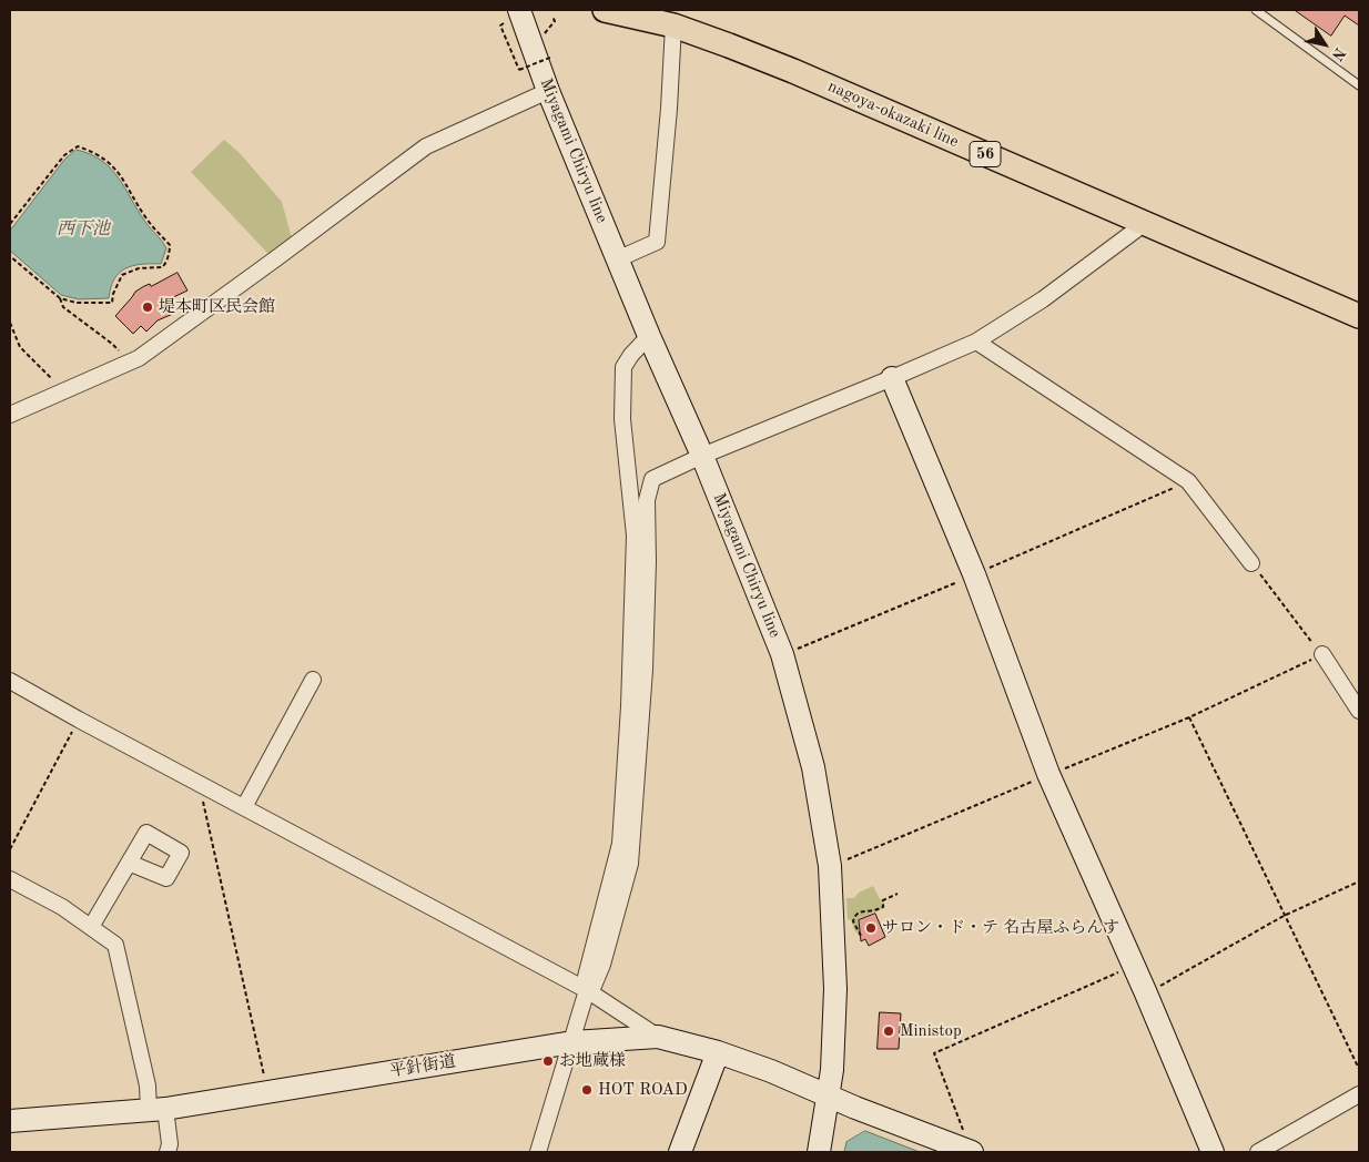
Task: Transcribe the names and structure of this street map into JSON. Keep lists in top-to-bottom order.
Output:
{
  "streets": {
    "main road": ["nagoya-okazaki line", "56"],
    "street": ["Miyagami Chiryu line", "平針街道"]
  },
  "crossings": [
    ["Miyagami Chiryu line", "平針街道"]
  ],
  "water": ["西下池"],
  "places": [
    "堤本町区民会館",
    "サロン・ド・テ 名古屋ふらんす",
    "Ministop",
    "お地蔵様",
    "HOT ROAD"
  ],
  "north": "bottom right"
}
